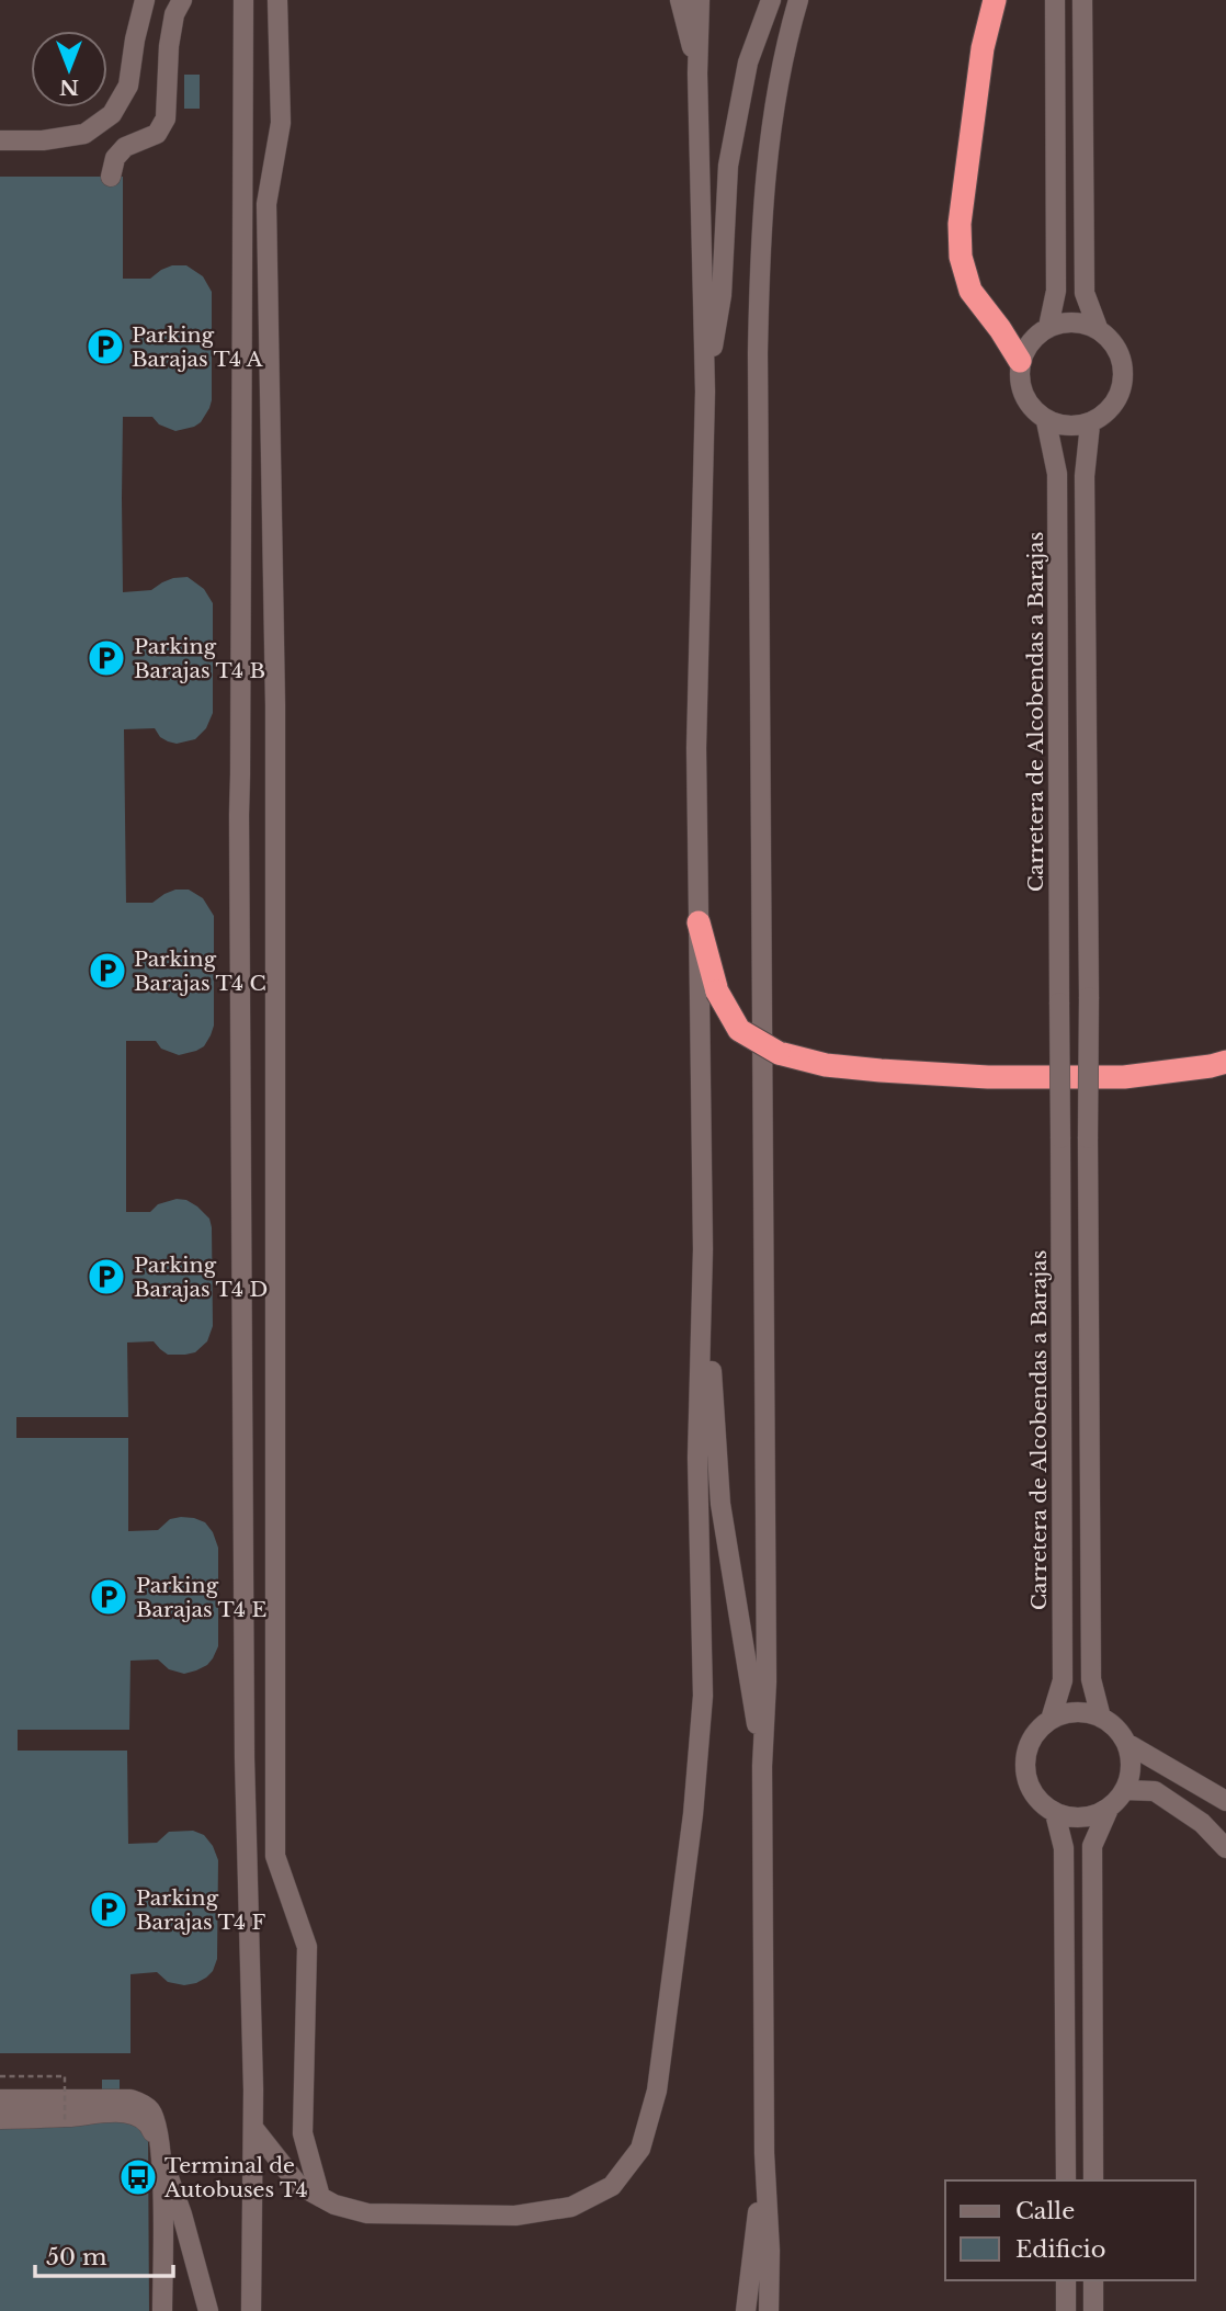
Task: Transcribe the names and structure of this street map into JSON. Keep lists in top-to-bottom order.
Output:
{
  "streets": {
    "street": ["Carretera de Alcobendas a Barajas"]
  },
  "places": {
    "parking": [
      "Parking Barajas T4 A",
      "Parking Barajas T4 B",
      "Parking Barajas T4 C",
      "Parking Barajas T4 D",
      "Parking Barajas T4 E",
      "Parking Barajas T4 F"
    ],
    "bus stop": ["Terminal de Autobuses T4"]
  },
  "legend": ["Calle", "Edificio"],
  "scale_bar": "50 m",
  "north": "bottom"
}
